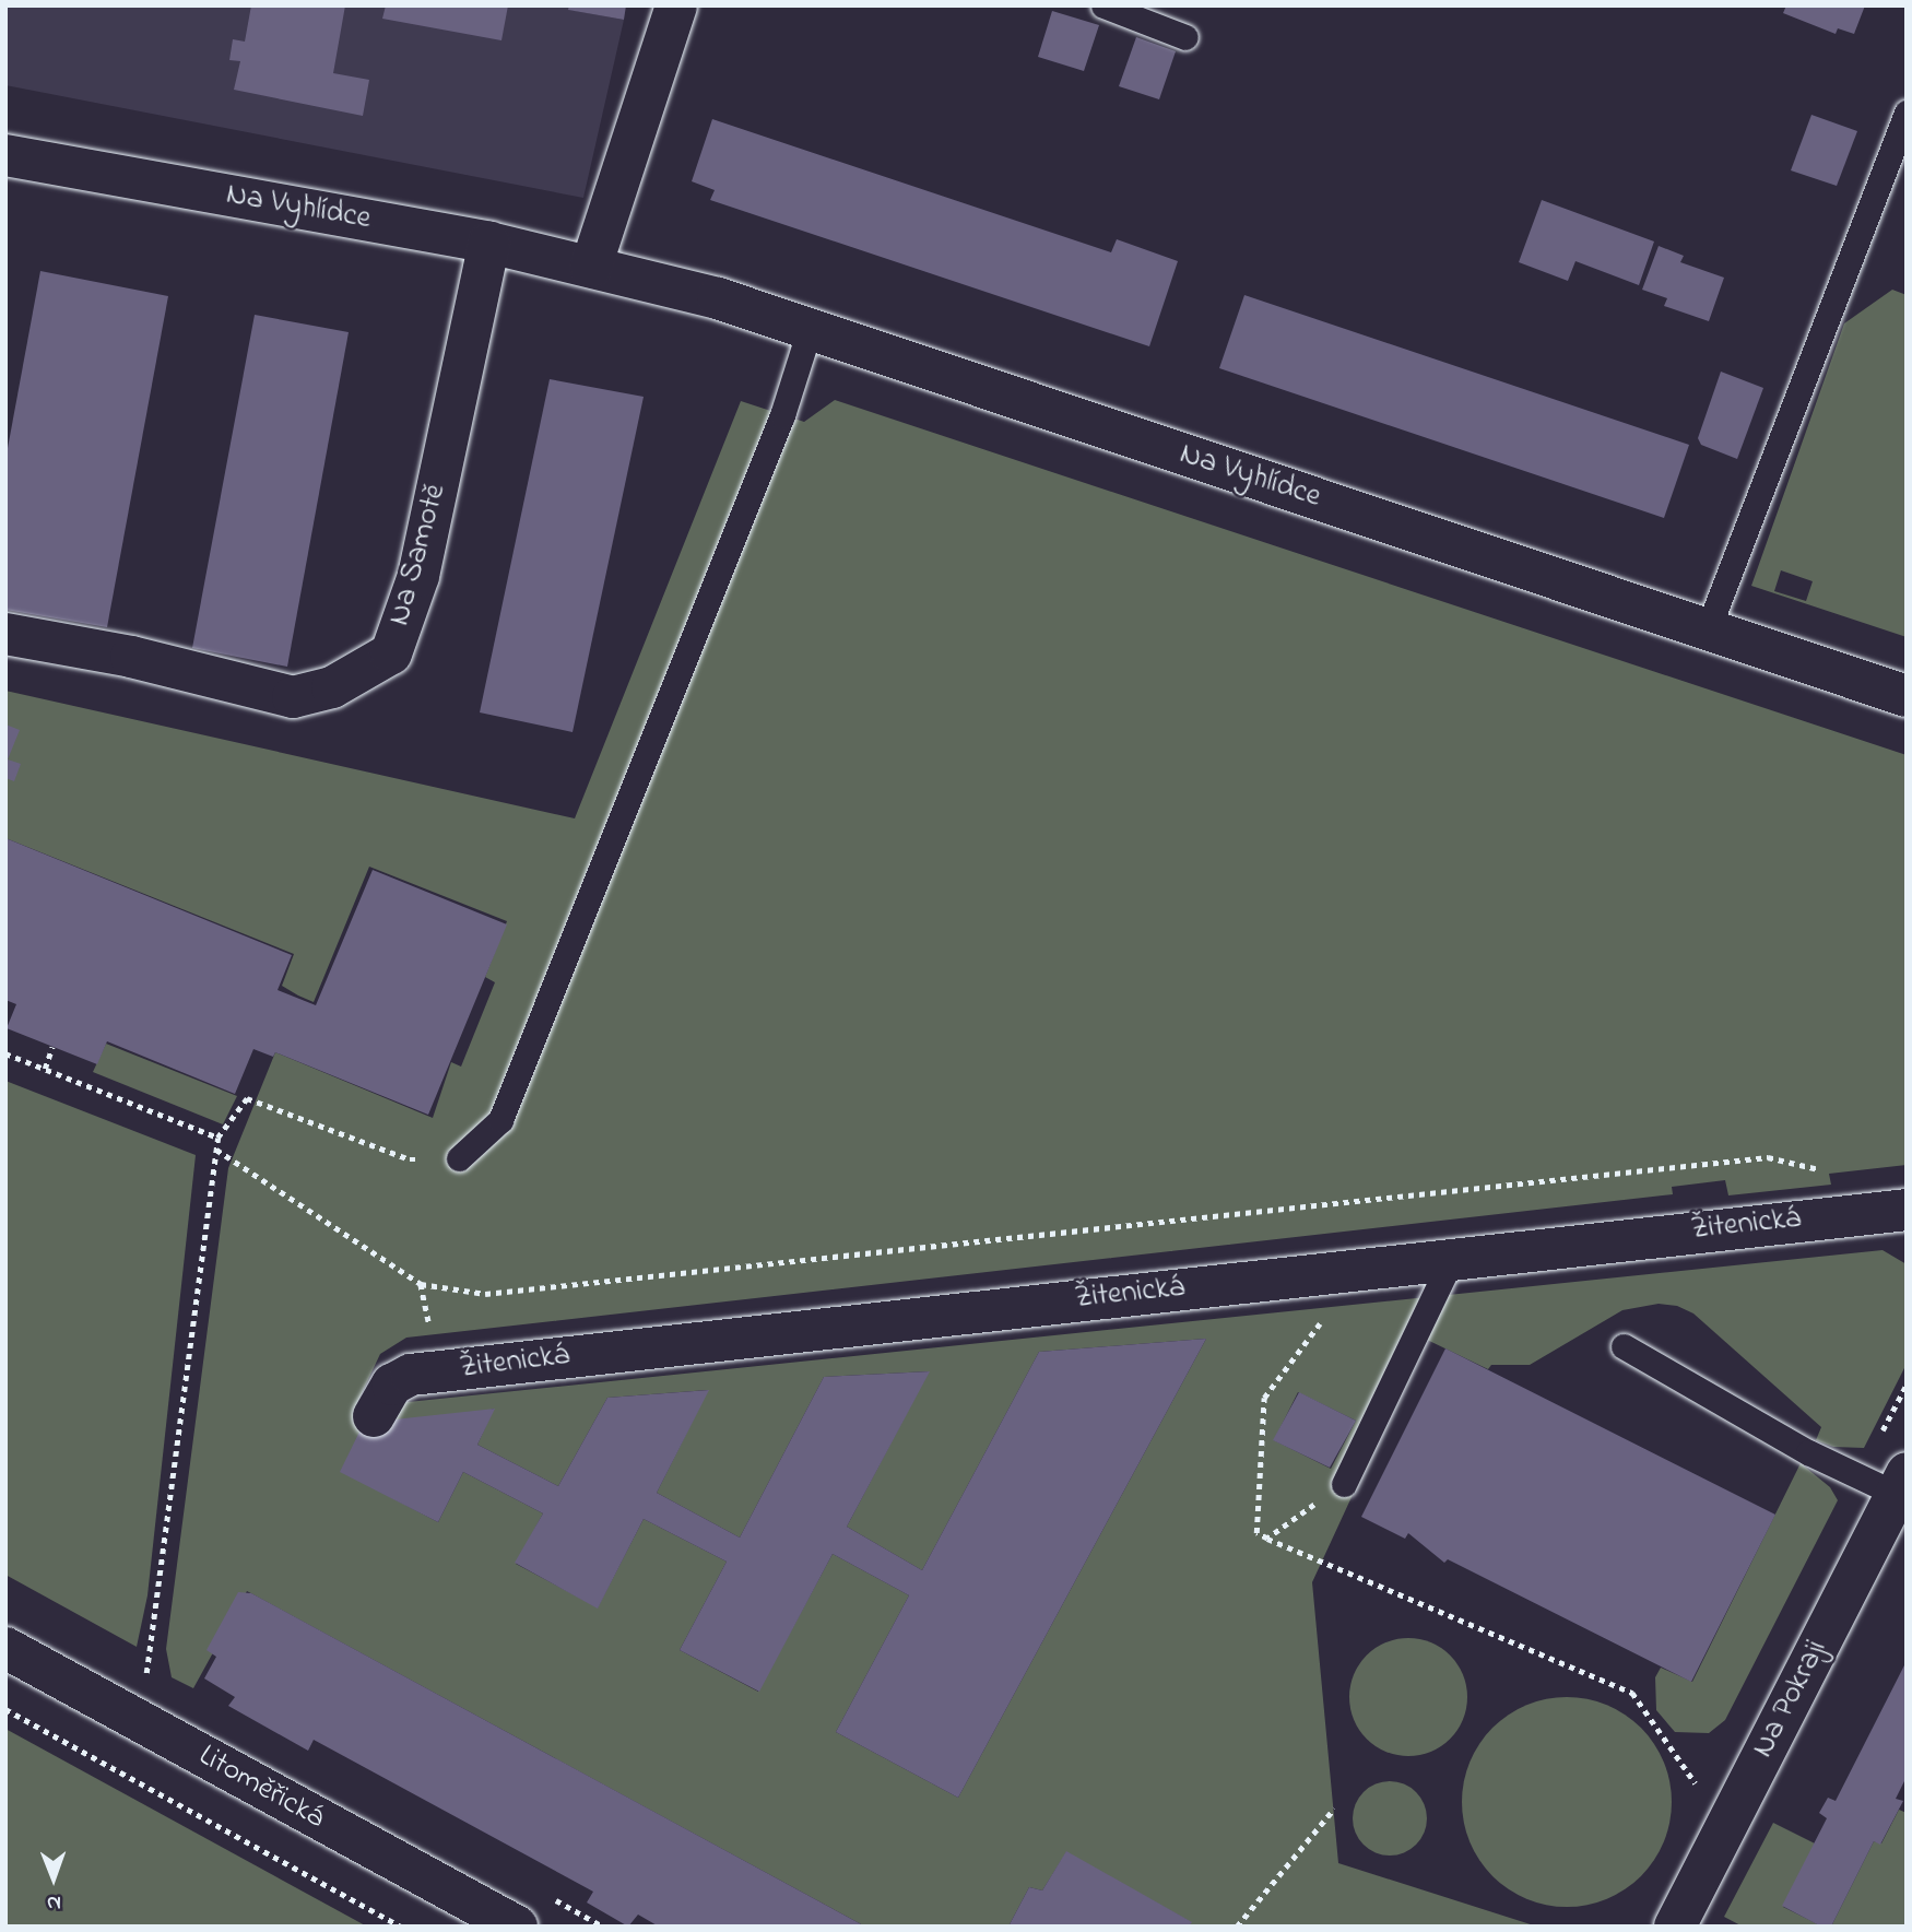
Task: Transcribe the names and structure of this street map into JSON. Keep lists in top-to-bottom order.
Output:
{
  "streets": {
    "street": [
      "Na Vyhlídce",
      "Na Samotě",
      "Žitenická",
      "Na Pokraji",
      "Litoměřická"
    ]
  },
  "crossings": [
    ["Na Vyhlídce", "Na Samotě"]
  ],
  "north": "bottom"
}
